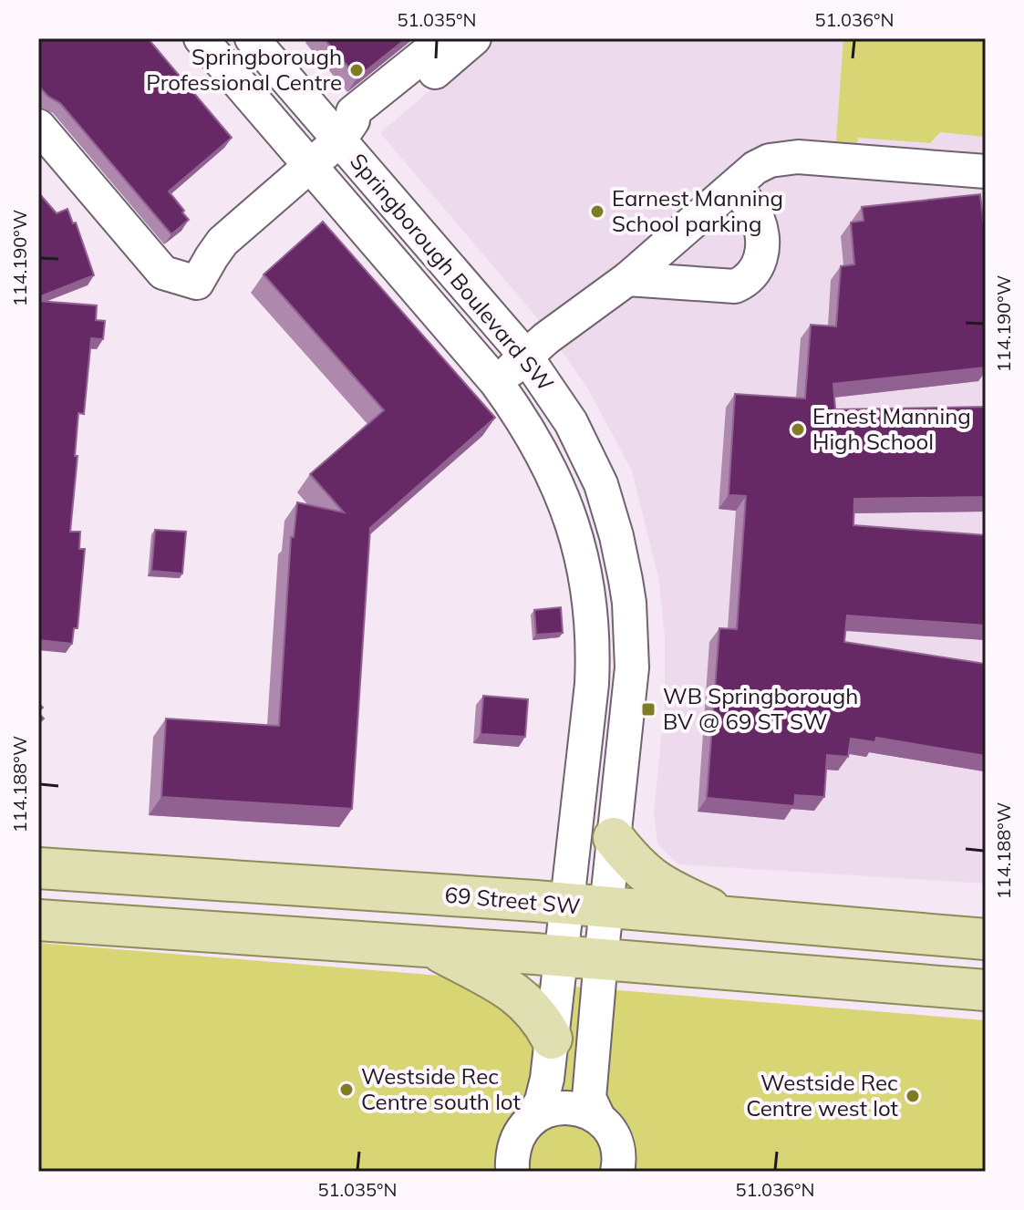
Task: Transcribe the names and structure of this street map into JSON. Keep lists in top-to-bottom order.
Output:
{
  "streets": {
    "main road": ["69 Street SW"],
    "street": ["Springborough Boulevard SW"]
  },
  "crossings": [
    ["Springborough Boulevard SW", "69 Street SW"]
  ],
  "places": {
    "other": [
      "Springborough Professional Centre",
      "Earnest Manning School parking",
      "Ernest Manning High School",
      "Westside Rec Centre south lot",
      "Westside Rec Centre west lot"
    ],
    "transit": ["WB Springborough BV @ 69 ST SW"]
  },
  "coordinates": [
    "51.035°N",
    "51.036°N",
    "114.190°W",
    "114.188°W"
  ]
}
